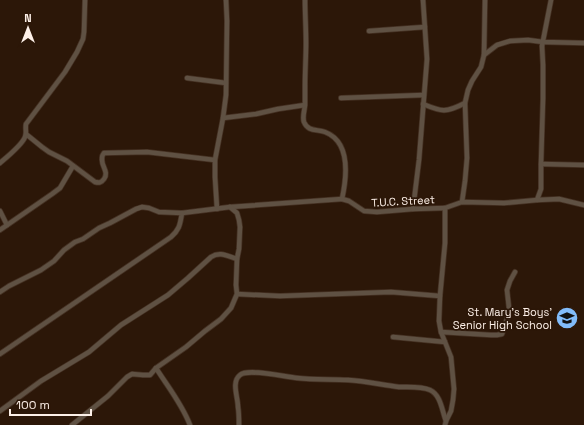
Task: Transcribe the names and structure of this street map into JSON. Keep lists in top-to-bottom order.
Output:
{
  "streets": {
    "street": ["T.U.C. Street"]
  },
  "places": {
    "school or university": ["St. Mary's Boys' Senior High School"]
  },
  "scale_bar": "100 m",
  "north": "top"
}
